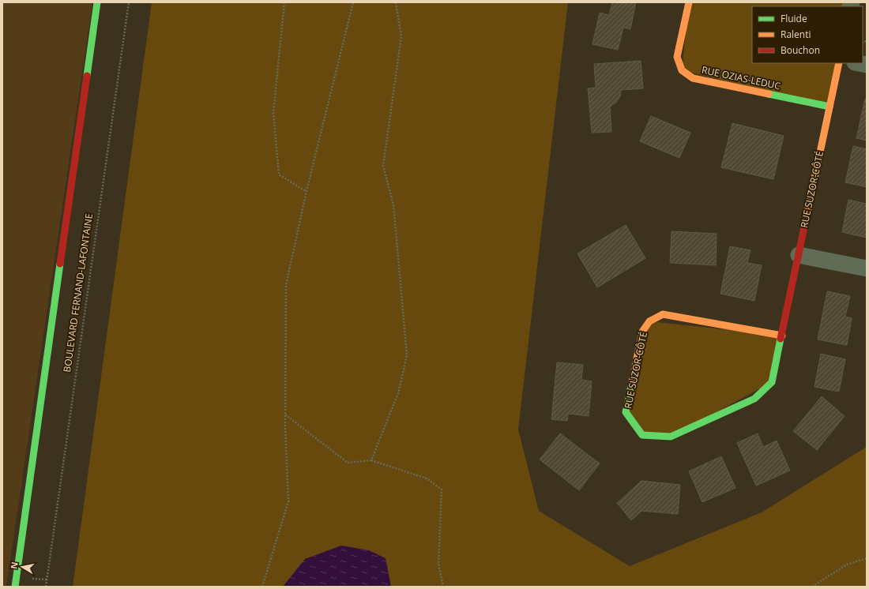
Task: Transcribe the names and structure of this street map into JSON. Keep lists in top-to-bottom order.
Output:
{
  "streets": {
    "street": ["RUE OZIAS-LEDUC", "RUE SUZOR-CÔTÉ"],
    "path": ["BOULEVARD FERNAND-LAFONTAINE"]
  },
  "crossings": [
    ["RUE OZIAS-LEDUC", "RUE SUZOR-CÔTÉ"]
  ],
  "legend": ["Fluide", "Ralenti", "Bouchon"],
  "north": "left"
}
